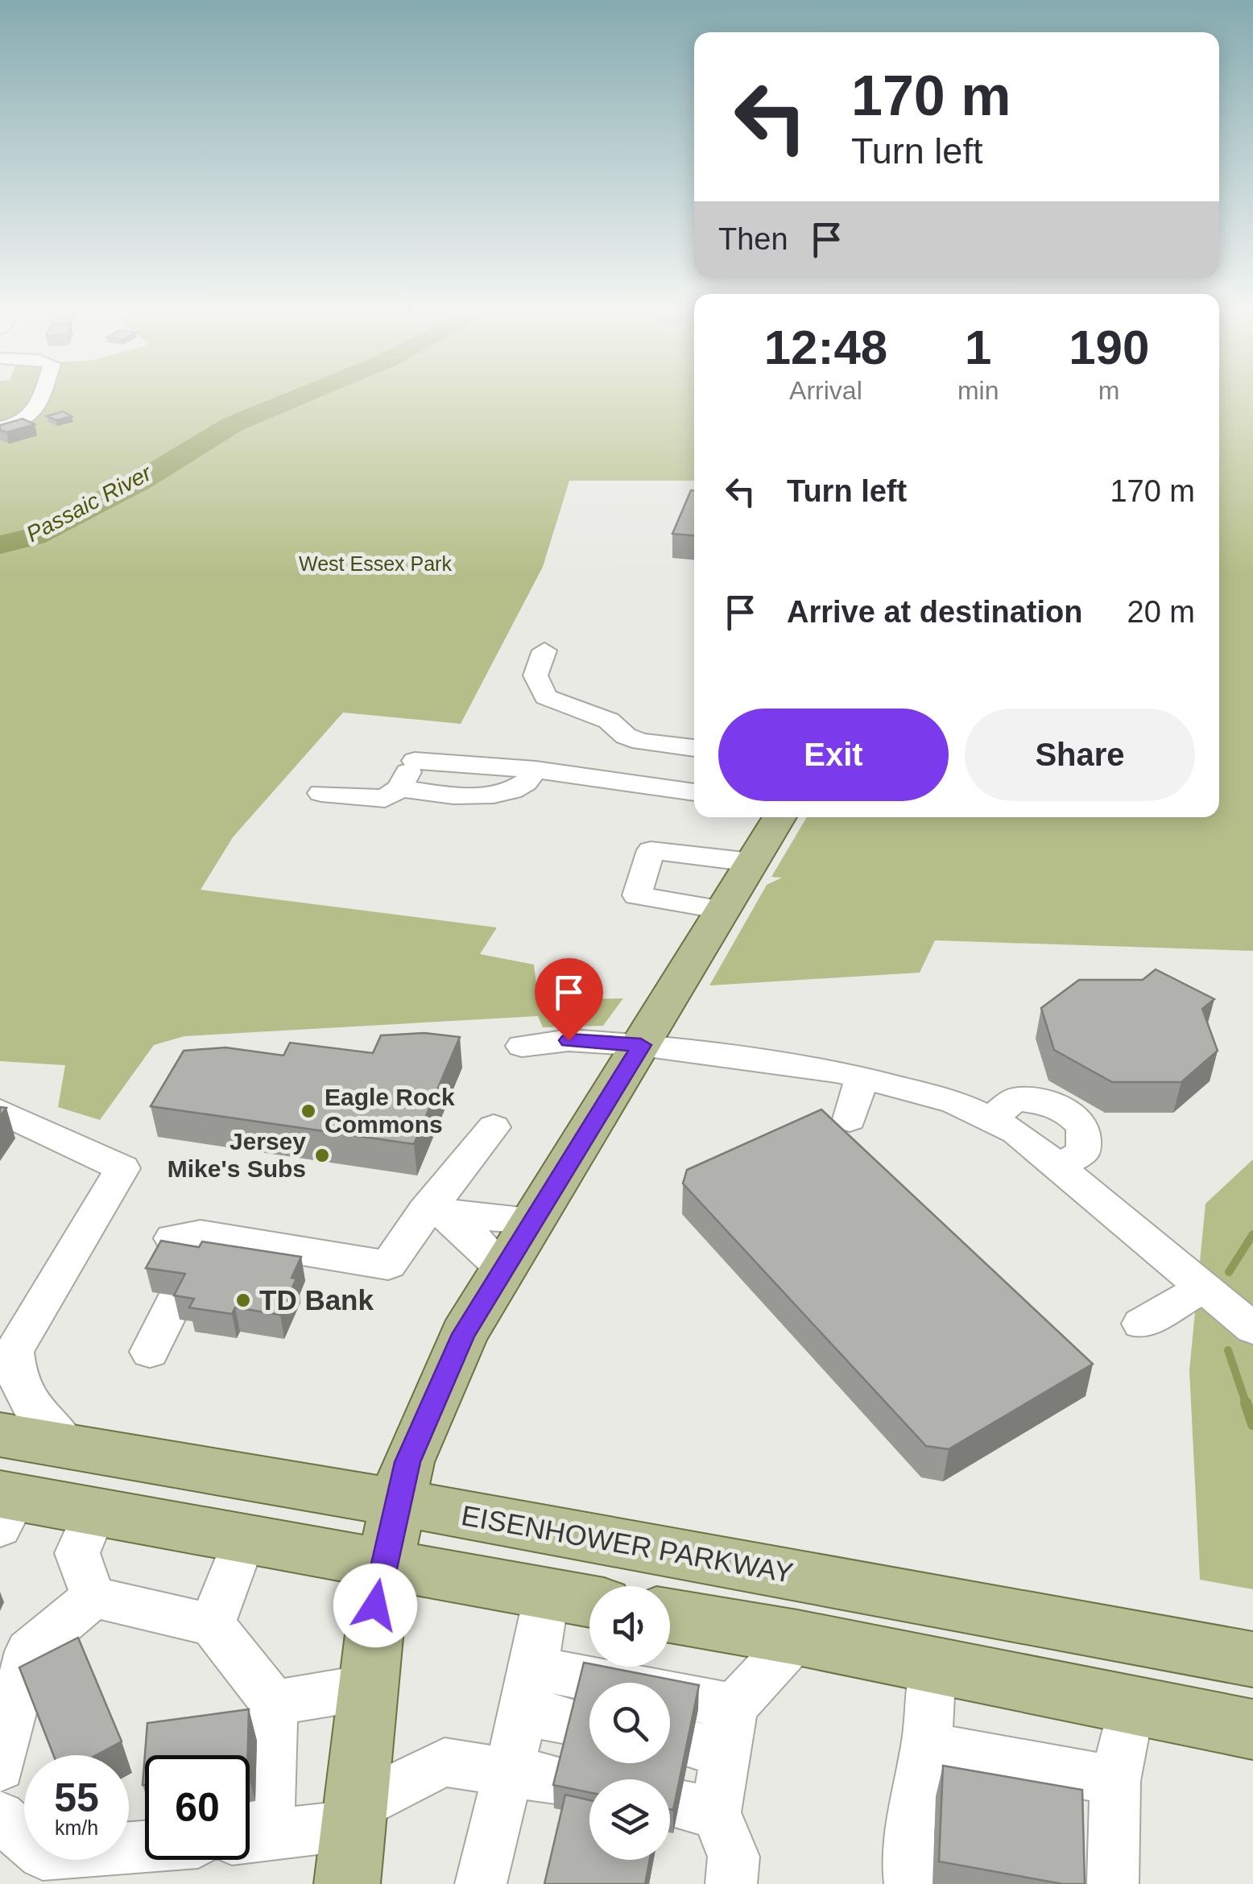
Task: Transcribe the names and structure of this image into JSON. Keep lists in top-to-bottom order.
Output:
{
  "streets": {
    "main road": ["EISENHOWER PARKWAY"]
  },
  "water": ["Passaic River"],
  "parks": ["West Essex Park"],
  "places": ["Eagle Rock Commons", "Jersey Mike's Subs", "TD Bank"],
  "page": {
    "turn": ["170 m", "Turn left"],
    "then": "Then",
    "eta": [
      "12:48",
      "Arrival",
      "1",
      "min",
      "190",
      "m"
    ],
    "list": [
      {
        "name": "Turn left",
        "value": "170 m"
      },
      {
        "name": "Arrive at destination",
        "value": "20 m"
      }
    ],
    "buttons": ["Exit", "Share"],
    "speed": "55 km/h",
    "limit": "60"
  }
}
